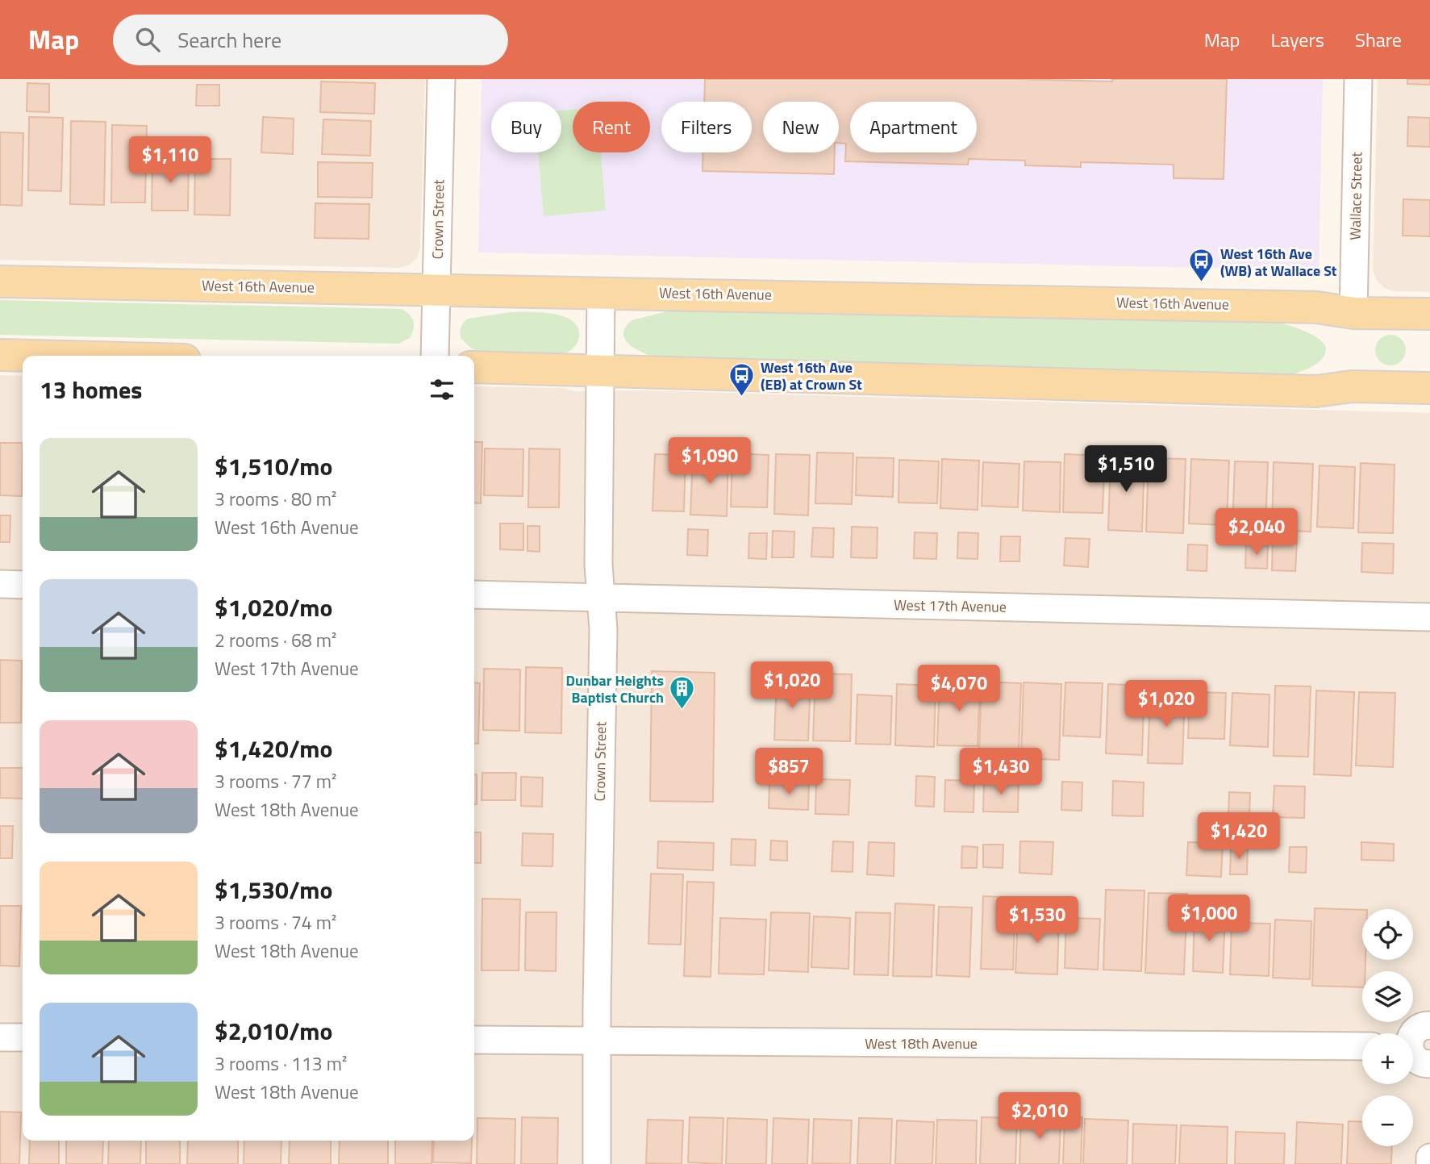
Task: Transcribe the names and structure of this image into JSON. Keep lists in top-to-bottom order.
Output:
{
  "streets": {
    "main road": ["West 16th Avenue"],
    "street": [
      "Wallace Street",
      "Crown Street",
      "West 17th Avenue",
      "West 18th Avenue"
    ]
  },
  "crossings": [
    ["Wallace Street", "West 16th Avenue"],
    ["Crown Street", "West 16th Avenue"],
    ["Crown Street", "West 17th Avenue"],
    ["Crown Street", "West 18th Avenue"]
  ],
  "places": {
    "bus stop": ["West 16th Ave (WB) at Wallace St", "West 16th Ave (EB) at Crown St"],
    "building": ["Dunbar Heights Baptist Church"]
  },
  "page": {
    "header": "Map",
    "search": "Search here",
    "nav": ["Map", "Layers", "Share"],
    "chip": [
      "Buy",
      "Rent",
      "Filters",
      "New",
      "Apartment"
    ],
    "price": [
      "$1,110",
      "$1,090",
      "$1,510",
      "$2,040",
      "$1,020",
      "$4,070",
      "$1,020",
      "$857",
      "$1,430",
      "$1,420",
      "$1,000",
      "$1,530",
      "$2,010"
    ],
    "heading": "13 homes",
    "list": [
      {
        "name": "$1,510/mo",
        "note": "3 rooms · 80 m² · West 16th Avenue"
      },
      {
        "name": "$1,020/mo",
        "note": "2 rooms · 68 m² · West 17th Avenue"
      },
      {
        "name": "$1,420/mo",
        "note": "3 rooms · 77 m² · West 18th Avenue"
      },
      {
        "name": "$1,530/mo",
        "note": "3 rooms · 74 m² · West 18th Avenue"
      },
      {
        "name": "$2,010/mo",
        "note": "3 rooms · 113 m² · West 18th Avenue"
      }
    ],
    "map_buttons": ["+", "−"]
  }
}
